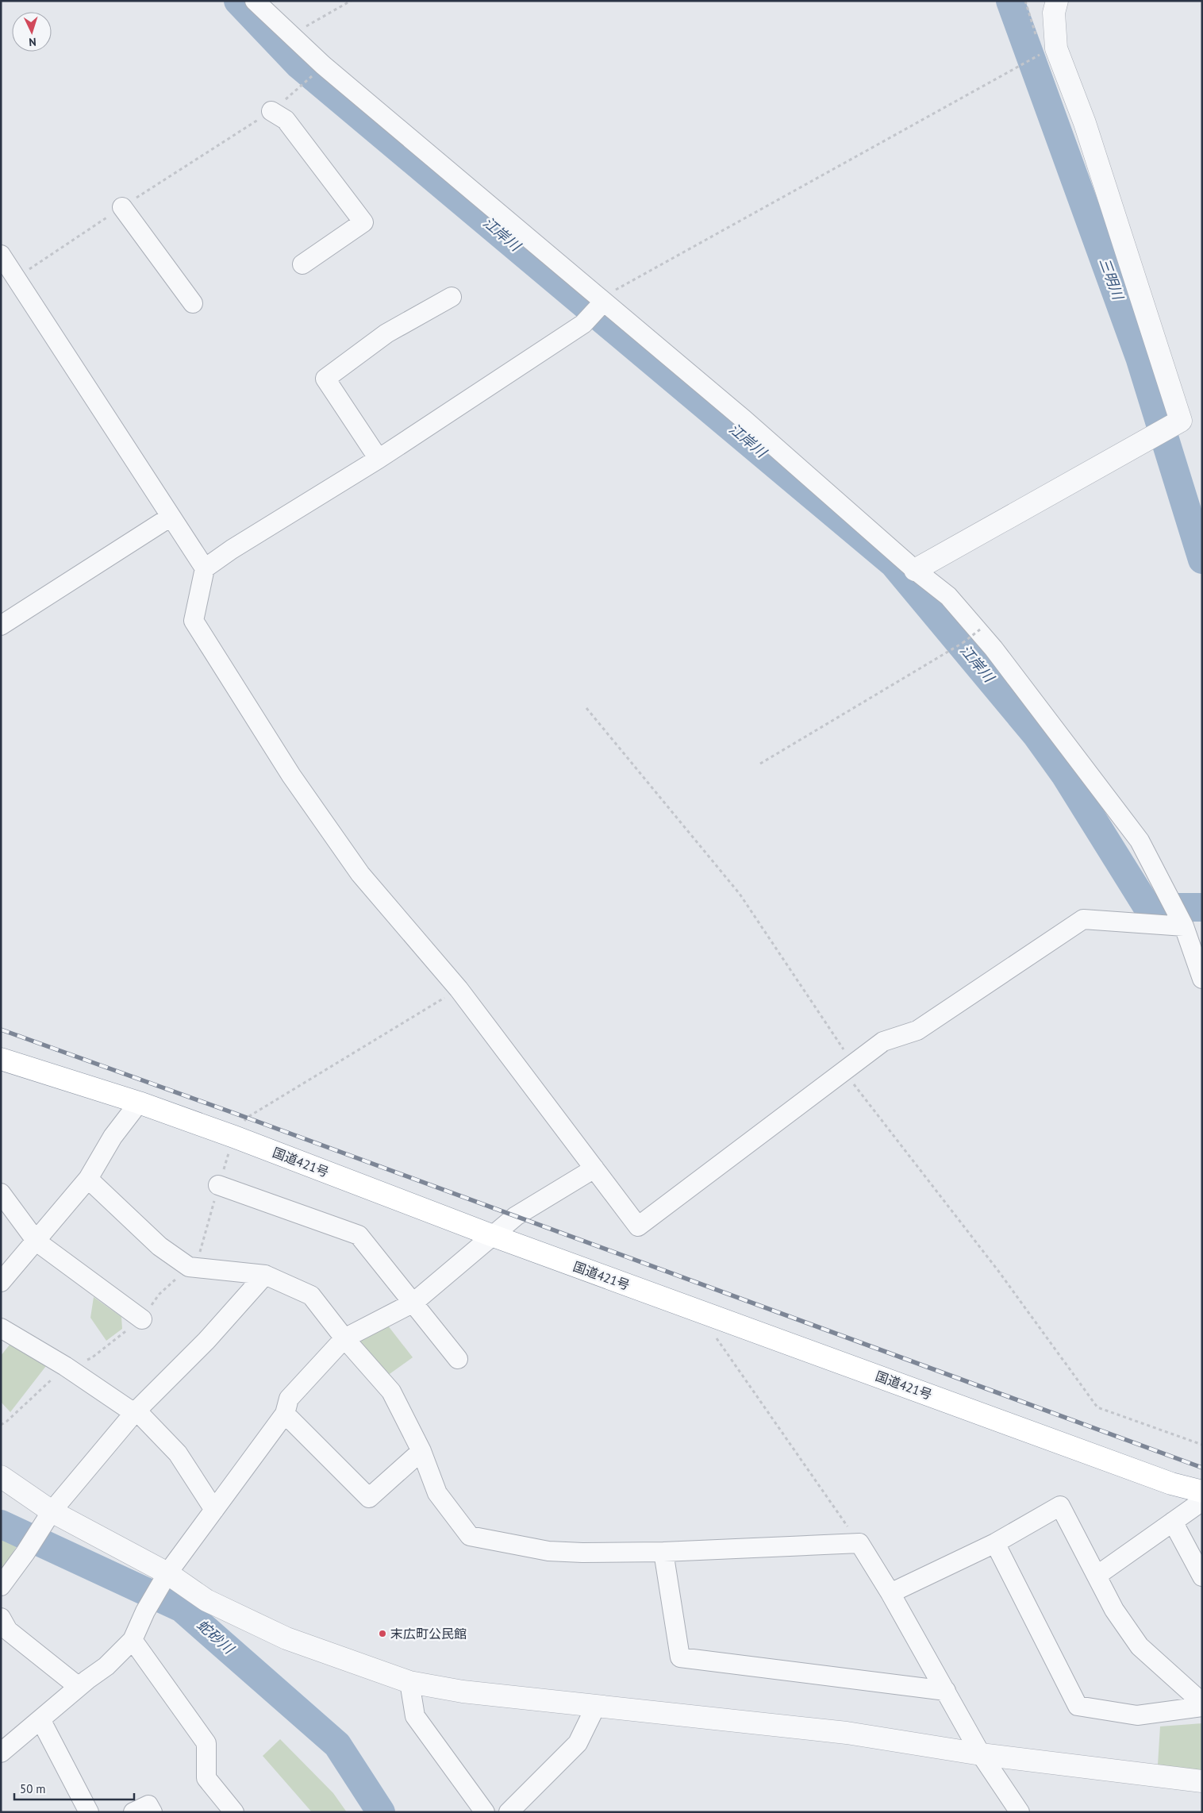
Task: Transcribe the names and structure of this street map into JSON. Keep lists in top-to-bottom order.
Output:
{
  "streets": {
    "highway": ["国道421号"]
  },
  "water": ["江岸川", "三明川", "蛇砂川"],
  "places": ["末広町公民館"],
  "scale_bar": "50 m",
  "north": "bottom"
}
